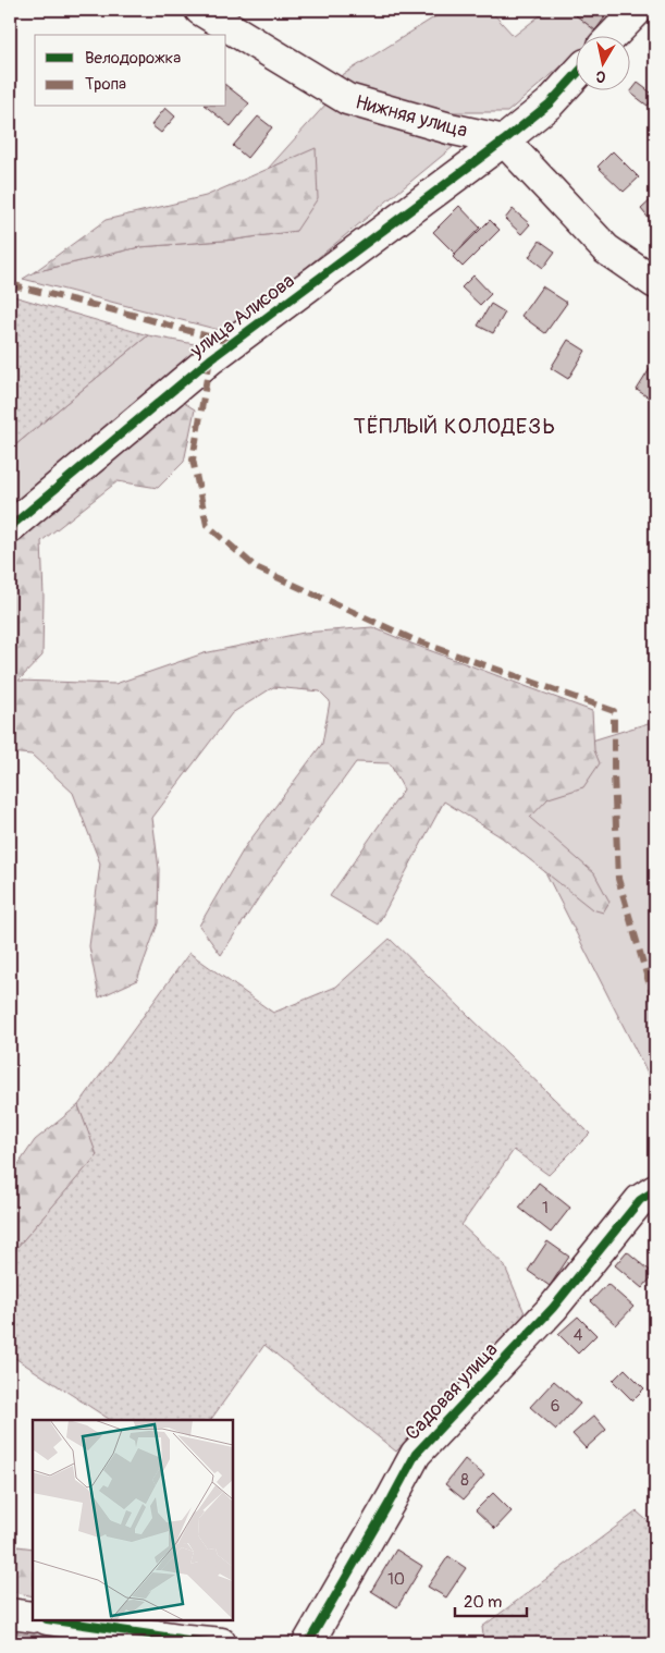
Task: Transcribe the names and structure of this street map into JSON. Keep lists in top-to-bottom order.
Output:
{
  "streets": {
    "street": ["Нижняя улица", "улица Алисова", "Садовая улица"]
  },
  "crossings": [
    ["Нижняя улица", "улица Алисова"]
  ],
  "districts": ["ТЁПЛЫЙ КОЛОДЕЗЬ"],
  "house_numbers": [
    "1",
    "4",
    "6",
    "8",
    "10"
  ],
  "legend": ["Велодорожка", "Тропа"],
  "scale_bar": "20 m",
  "north": "bottom"
}
